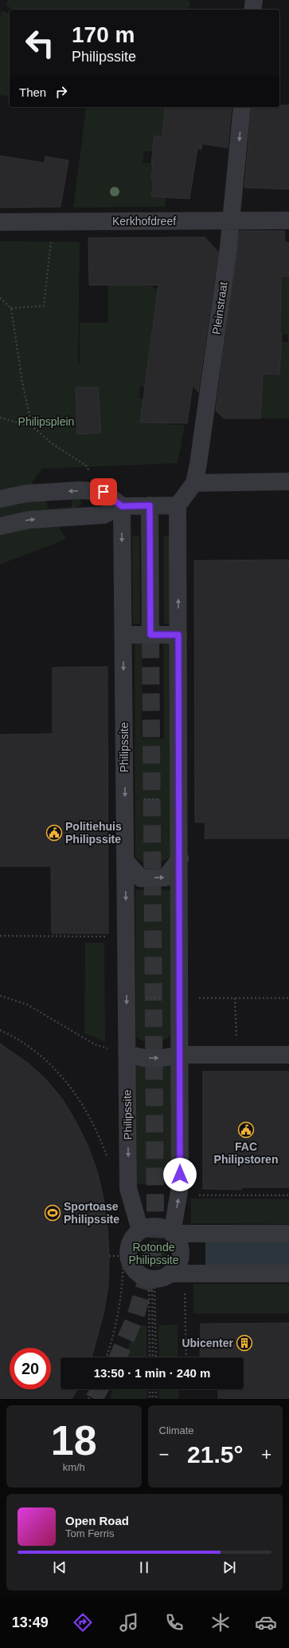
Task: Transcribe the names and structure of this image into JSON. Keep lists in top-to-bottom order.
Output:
{
  "streets": {
    "street": ["Kerkhofdreef", "Pleinstraat", "Philipssite"]
  },
  "crossings": [
    ["Kerkhofdreef", "Pleinstraat"]
  ],
  "parks": ["Philipsplein", "Rotonde Philipssite"],
  "places": {
    "public building": ["Politiehuis Philipssite", "FAC Philipstoren"],
    "sports": ["Sportoase Philipssite"],
    "building": ["Ubicenter"]
  },
  "page": {
    "turn": ["170 m", "Philipssite"],
    "then": "Then",
    "limit": "20",
    "trip": "13:50 · 1 min · 240 m",
    "tile": [
      ["18", "km/h"],
      "Climate"
    ],
    "heat": ["−", "21.5°", "+"],
    "song": ["Open Road", "Tom Ferris"],
    "tabs": "13:49"
  }
}
